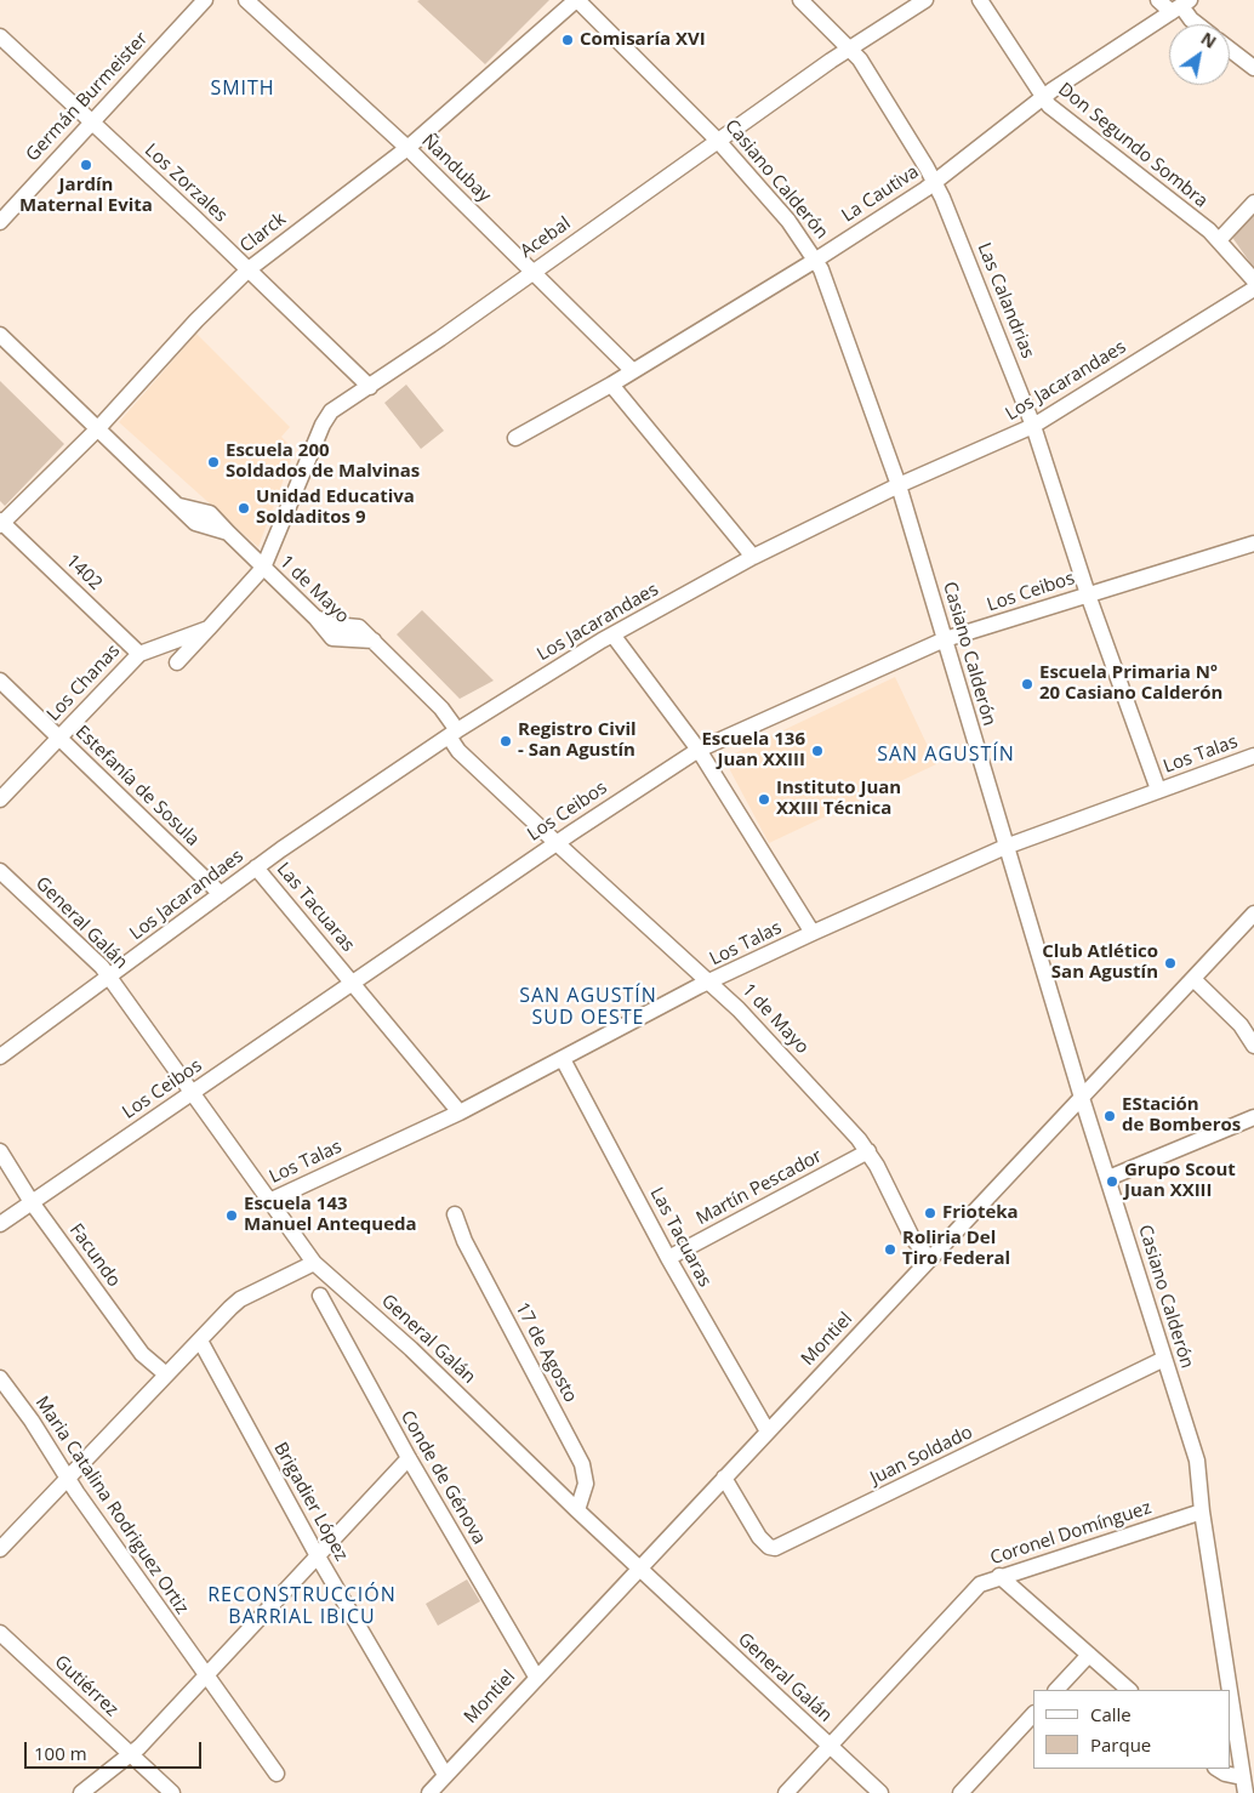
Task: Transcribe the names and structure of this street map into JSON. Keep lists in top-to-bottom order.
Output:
{
  "streets": {
    "street": [
      "Germán Burmeister",
      "Don Segundo Sombra",
      "Ñandubay",
      "Casiano Calderón",
      "Los Zorzales",
      "La Cautiva",
      "Clarck",
      "Acebal",
      "Las Calandrias",
      "Los Jacarandaes",
      "1402",
      "1 de Mayo",
      "Los Ceibos",
      "Los Chanas",
      "Los Talas",
      "Estefanía de Sosula",
      "Las Tacuaras",
      "General Galán",
      "Martín Pescador",
      "Facundo",
      "Montiel",
      "17 de Agosto",
      "Juan Soldado",
      "Conde de Génova",
      "Brigadier López",
      "Maria Catalina Rodriguez Ortiz",
      "Coronel Domínguez",
      "Gutiérrez"
    ]
  },
  "crossings": [
    ["Germán Burmeister", "Los Zorzales"],
    ["Don Segundo Sombra", "La Cautiva"],
    ["Ñandubay", "La Cautiva"],
    ["Ñandubay", "Clarck"],
    ["Ñandubay", "Acebal"],
    ["Casiano Calderón", "La Cautiva"],
    ["Casiano Calderón", "Clarck"],
    ["Casiano Calderón", "Acebal"],
    ["Casiano Calderón", "Los Jacarandaes"],
    ["Casiano Calderón", "Los Ceibos"],
    ["Casiano Calderón", "Los Talas"],
    ["Casiano Calderón", "Montiel"],
    ["Casiano Calderón", "Juan Soldado"],
    ["Casiano Calderón", "Coronel Domínguez"],
    ["Los Zorzales", "Clarck"],
    ["Los Zorzales", "Acebal"],
    ["La Cautiva", "Las Calandrias"],
    ["Clarck", "1402"],
    ["Clarck", "1 de Mayo"],
    ["Acebal", "Las Calandrias"],
    ["Acebal", "1 de Mayo"],
    ["Acebal", "Los Chanas"],
    ["Las Calandrias", "Los Jacarandaes"],
    ["Las Calandrias", "Los Ceibos"],
    ["Las Calandrias", "Los Talas"],
    ["Los Jacarandaes", "1 de Mayo"],
    ["Los Jacarandaes", "Estefanía de Sosula"],
    ["Los Jacarandaes", "Las Tacuaras"],
    ["Los Jacarandaes", "General Galán"],
    ["1402", "Los Chanas"],
    ["1 de Mayo", "Los Ceibos"],
    ["1 de Mayo", "Los Chanas"],
    ["1 de Mayo", "Los Talas"],
    ["1 de Mayo", "Martín Pescador"],
    ["1 de Mayo", "Montiel"],
    ["Los Ceibos", "Las Tacuaras"],
    ["Los Ceibos", "General Galán"],
    ["Los Ceibos", "Facundo"],
    ["Los Chanas", "Estefanía de Sosula"],
    ["Los Talas", "Las Tacuaras"],
    ["Los Talas", "General Galán"],
    ["Las Tacuaras", "Martín Pescador"],
    ["Las Tacuaras", "Montiel"],
    ["General Galán", "Montiel"],
    ["General Galán", "17 de Agosto"],
    ["General Galán", "Coronel Domínguez"],
    ["Montiel", "Juan Soldado"],
    ["Montiel", "Conde de Génova"],
    ["Montiel", "Brigadier López"]
  ],
  "districts": [
    "SMITH",
    "SAN AGUSTÍN",
    "SAN AGUSTÍN SUD OESTE",
    "RECONSTRUCCIÓN BARRIAL IBICU"
  ],
  "places": [
    "Comisaría XVI",
    "Jardín Maternal Evita",
    "Escuela 200 Soldados de Malvinas",
    "Unidad Educativa Soldaditos 9",
    "Escuela Primaria Nº 20 Casiano Calderón",
    "Registro Civil - San Agustín",
    "Escuela 136 Juan XXIII",
    "Instituto Juan XXIII Técnica",
    "Club Atlético San Agustín",
    "EStación de Bomberos",
    "Grupo Scout Juan XXIII",
    "Frioteka",
    "Escuela 143 Manuel Antequeda",
    "Roliria Del Tiro Federal"
  ],
  "legend": ["Calle", "Parque"],
  "scale_bar": "100 m",
  "north": "top right"
}
